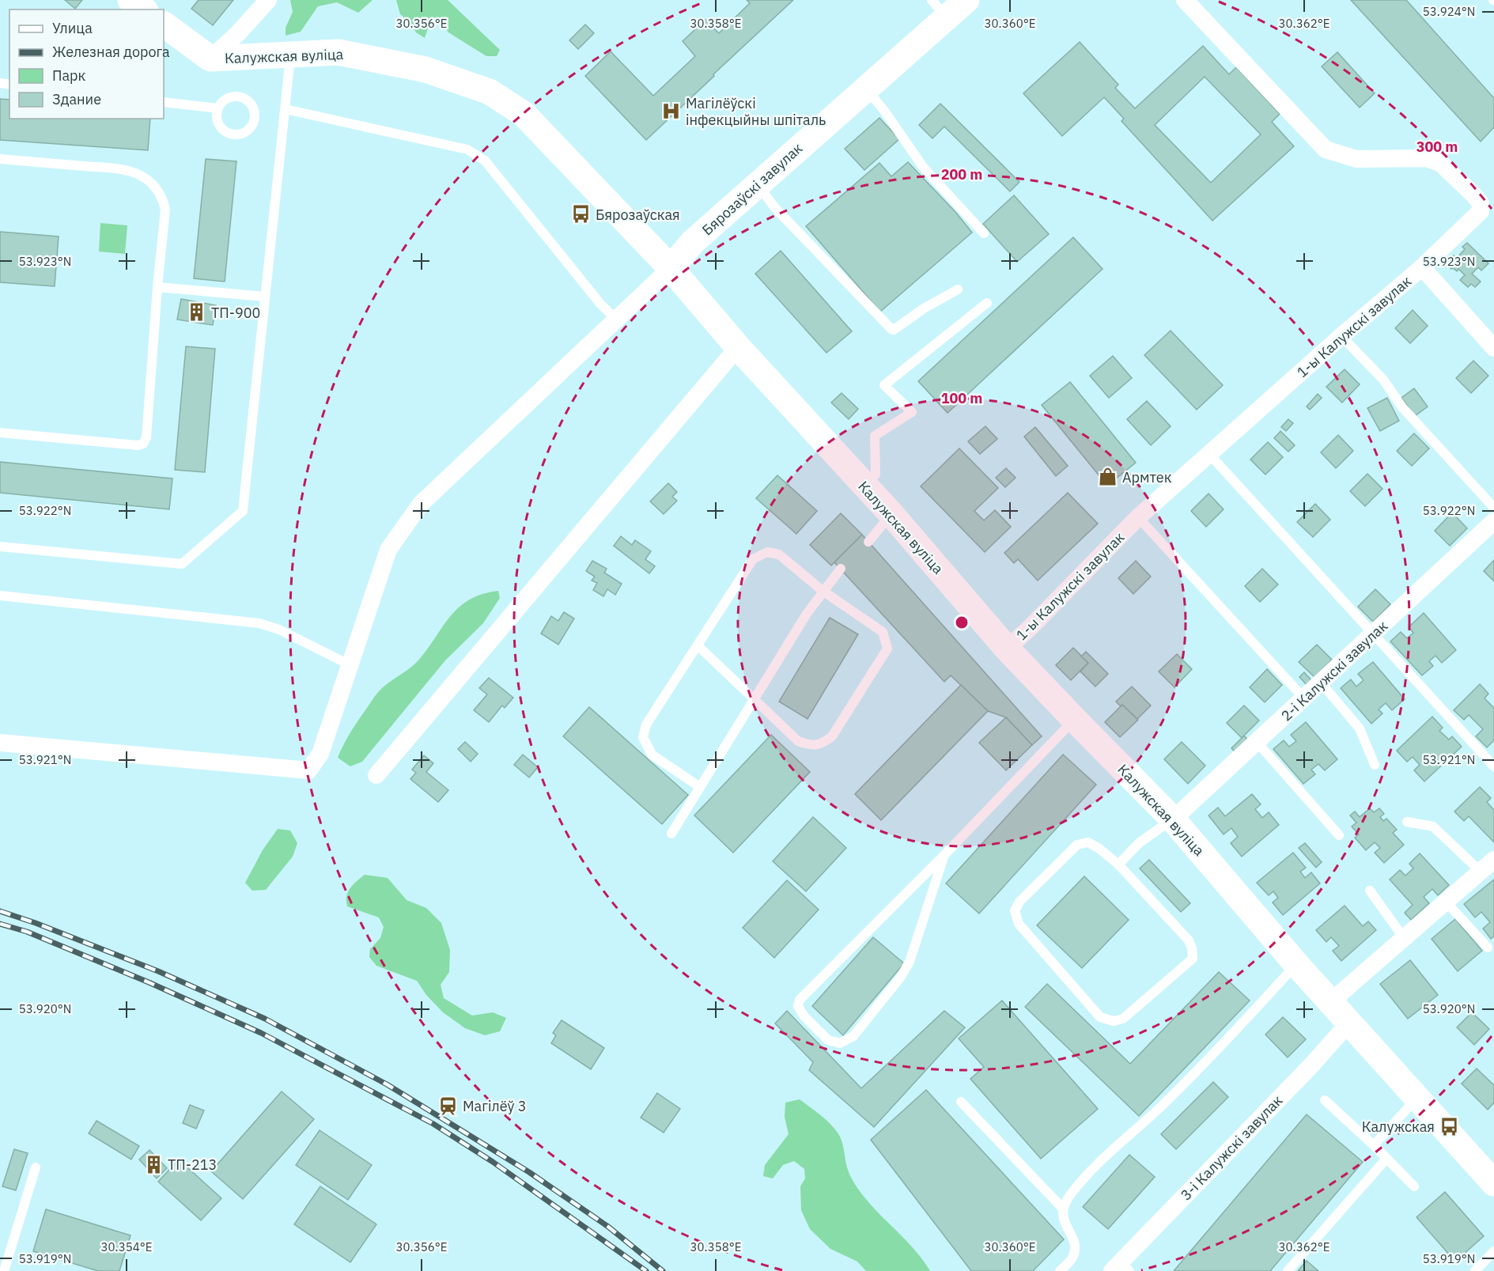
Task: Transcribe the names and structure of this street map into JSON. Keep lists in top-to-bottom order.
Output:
{
  "streets": {
    "street": [
      "Калужская вуліца",
      "Бярозаўскі завулак",
      "1-ы Калужскі завулак",
      "2-і Калужскі завулак",
      "3-і Калужскі завулак"
    ]
  },
  "crossings": [
    ["Калужская вуліца", "Бярозаўскі завулак"],
    ["Калужская вуліца", "1-ы Калужскі завулак"],
    ["Калужская вуліца", "2-і Калужскі завулак"],
    ["Калужская вуліца", "3-і Калужскі завулак"]
  ],
  "places": {
    "hospital": ["Магілёўскі інфекцыйны шпіталь"],
    "bus stop": ["Бярозаўская", "Калужская"],
    "building": ["ТП-900", "ТП-213"],
    "shop": ["Армтек"],
    "station": ["Магілёў 3"]
  },
  "legend": [
    "Улица",
    "Железная дорога",
    "Парк",
    "Здание"
  ],
  "coordinates": [
    "53.924°N",
    "30.356°E",
    "30.358°E",
    "30.360°E",
    "30.362°E",
    "53.923°N",
    "53.922°N",
    "53.921°N",
    "53.920°N",
    "30.354°E",
    "53.919°N"
  ],
  "rings": ["300 m", "200 m", "100 m"]
}
